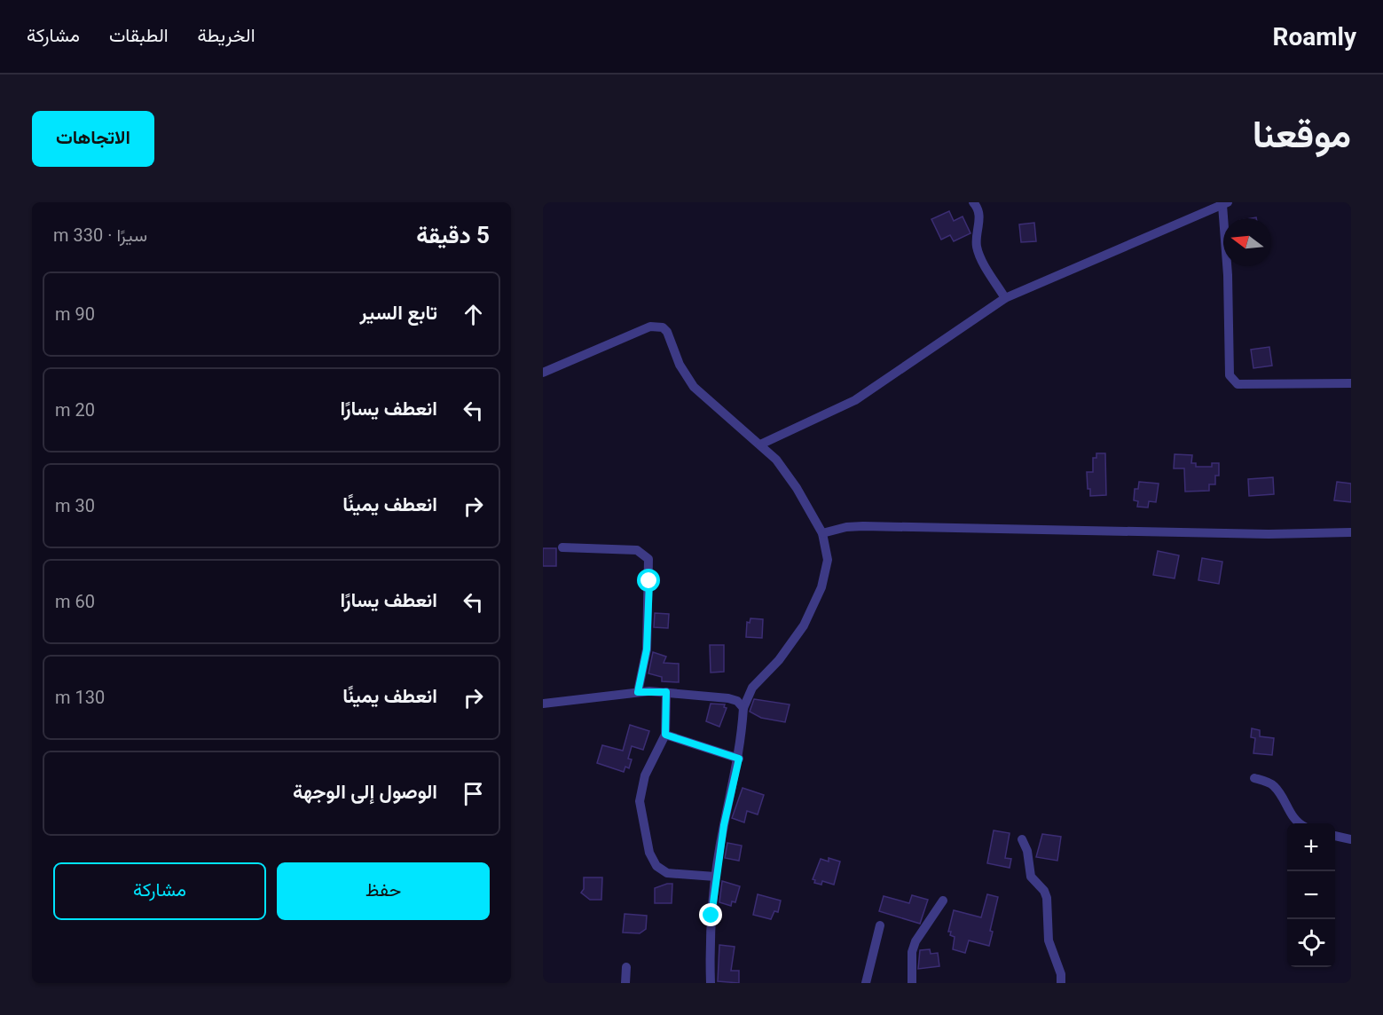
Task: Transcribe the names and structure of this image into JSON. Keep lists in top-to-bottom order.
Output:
{
  "north": "left",
  "page": {
    "header": "Roamly",
    "nav": ["الخريطة", "الطبقات", "مشاركة"],
    "title": "موقعنا",
    "buttons": [
      "الاتجاهات",
      ["حفظ", "مشاركة"]
    ],
    "heading": ["5 دقيقة", "سيرًا · 330 m"],
    "list": [
      ["تابع السير", "90 m"],
      ["انعطف يسارًا", "20 m"],
      ["انعطف يمينًا", "30 m"],
      ["انعطف يسارًا", "60 m"],
      ["انعطف يمينًا", "130 m"],
      "الوصول إلى الوجهة"
    ],
    "map_buttons": ["+", "−"]
  }
}
